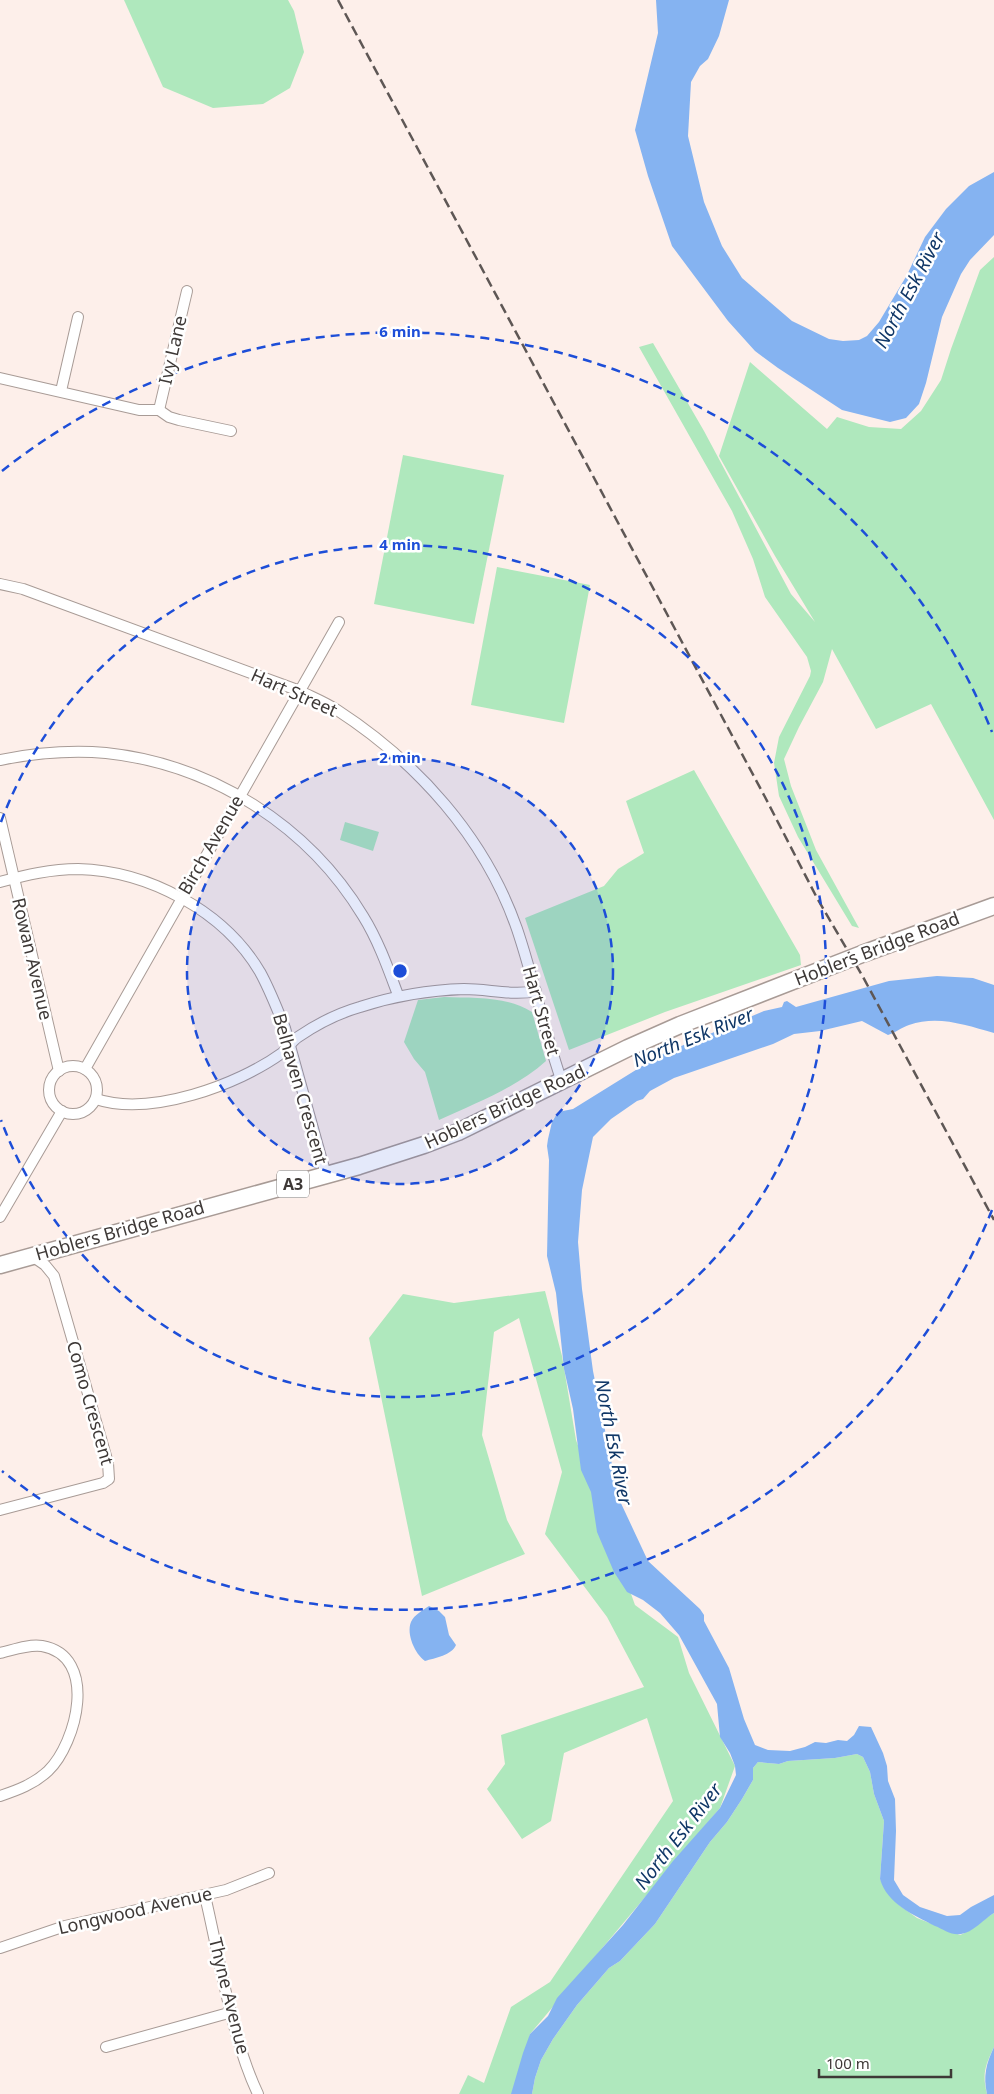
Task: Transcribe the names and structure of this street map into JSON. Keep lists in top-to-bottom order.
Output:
{
  "streets": {
    "highway": ["Hoblers Bridge Road", "A3"],
    "street": [
      "Ivy Lane",
      "Hart Street",
      "Birch Avenue",
      "Rowan Avenue",
      "Belhaven Crescent",
      "Como Crescent",
      "Longwood Avenue",
      "Thyne Avenue"
    ]
  },
  "crossings": [
    ["Hart Street", "Birch Avenue"],
    ["Hart Street", "Hoblers Bridge Road"],
    ["Birch Avenue", "Rowan Avenue"],
    ["Birch Avenue", "Belhaven Crescent"],
    ["Hoblers Bridge Road", "Belhaven Crescent"],
    ["Hoblers Bridge Road", "Como Crescent"],
    ["Rowan Avenue", "Belhaven Crescent"],
    ["Longwood Avenue", "Thyne Avenue"]
  ],
  "water": ["North Esk River"],
  "scale_bar": "100 m",
  "rings": ["6 min", "4 min", "2 min"]
}
